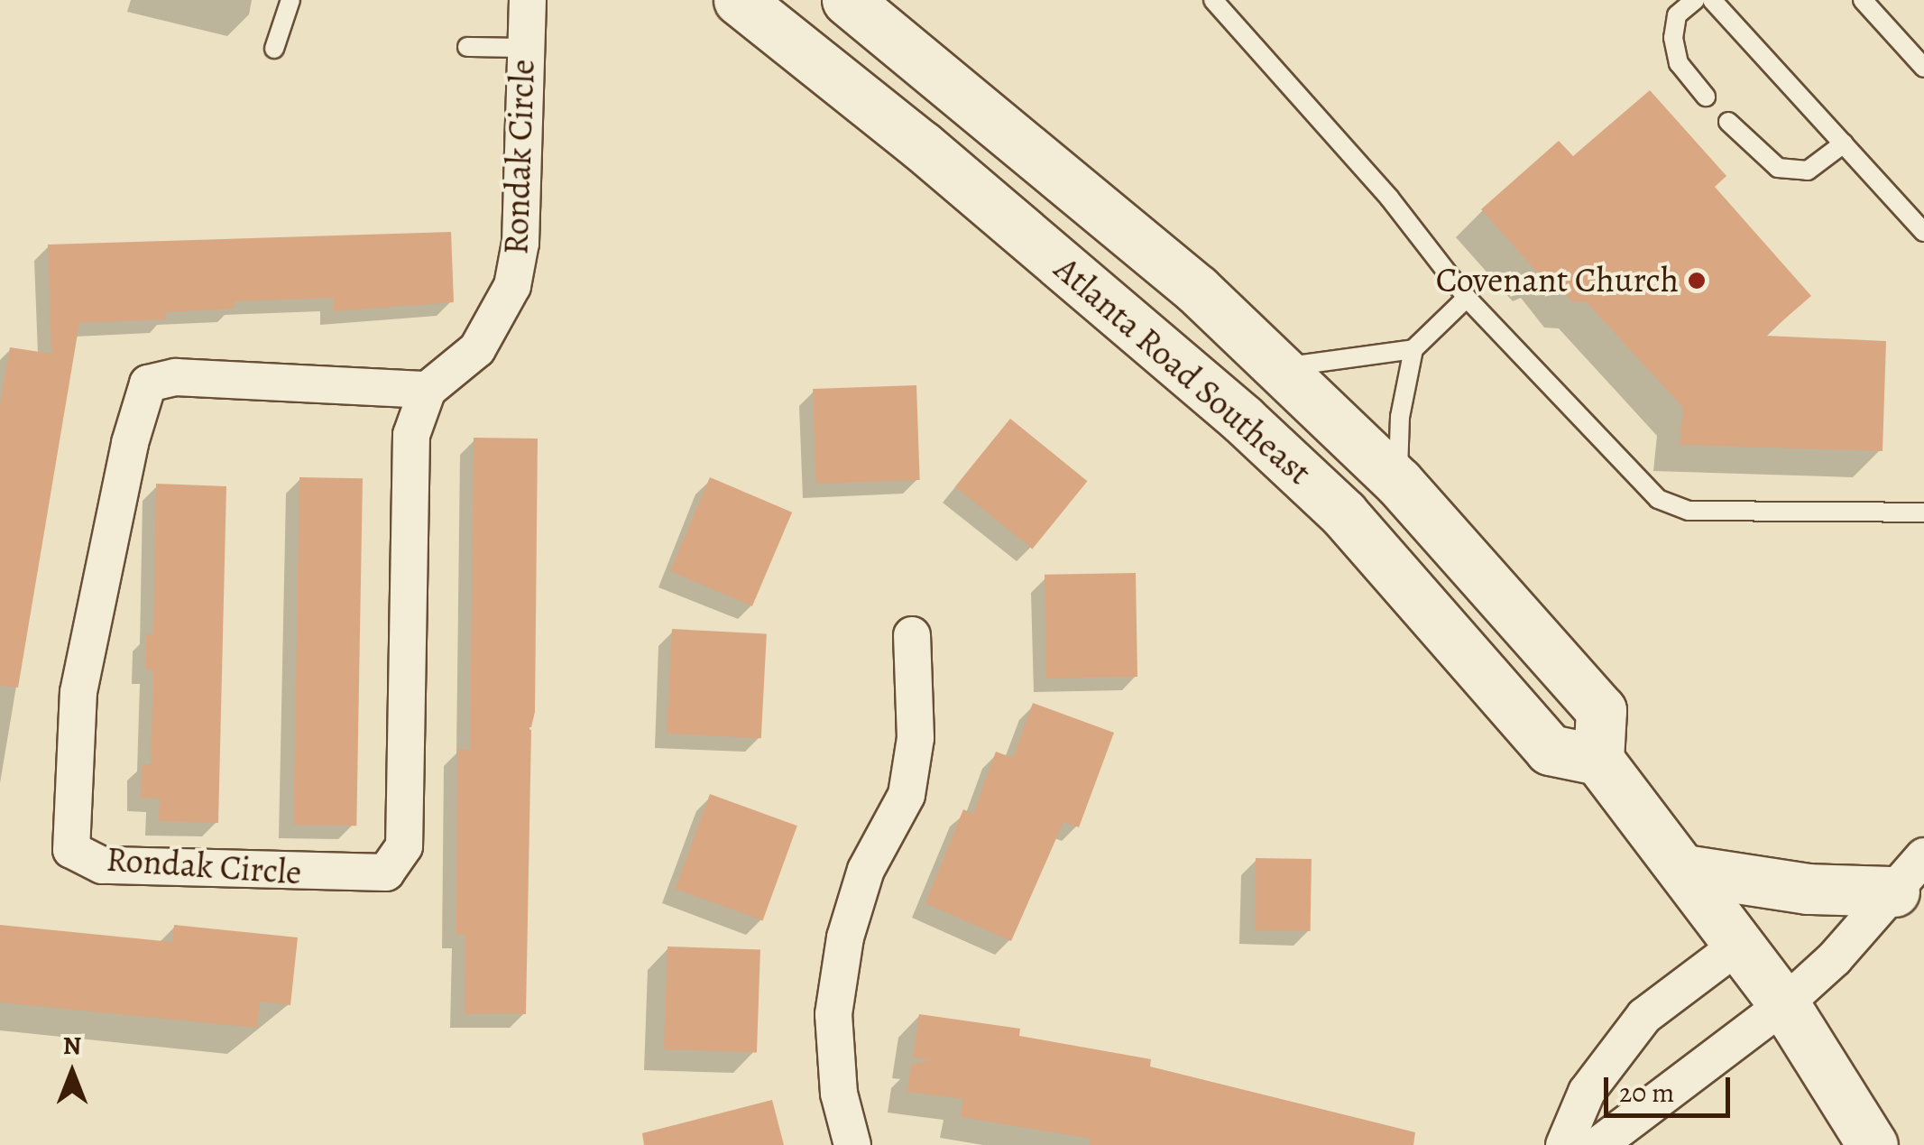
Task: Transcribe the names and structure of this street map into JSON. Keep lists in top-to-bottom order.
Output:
{
  "streets": {
    "main road": ["Atlanta Road Southeast"],
    "street": ["Rondak Circle"]
  },
  "places": ["Covenant Church"],
  "scale_bar": "20 m",
  "north": "top"
}
